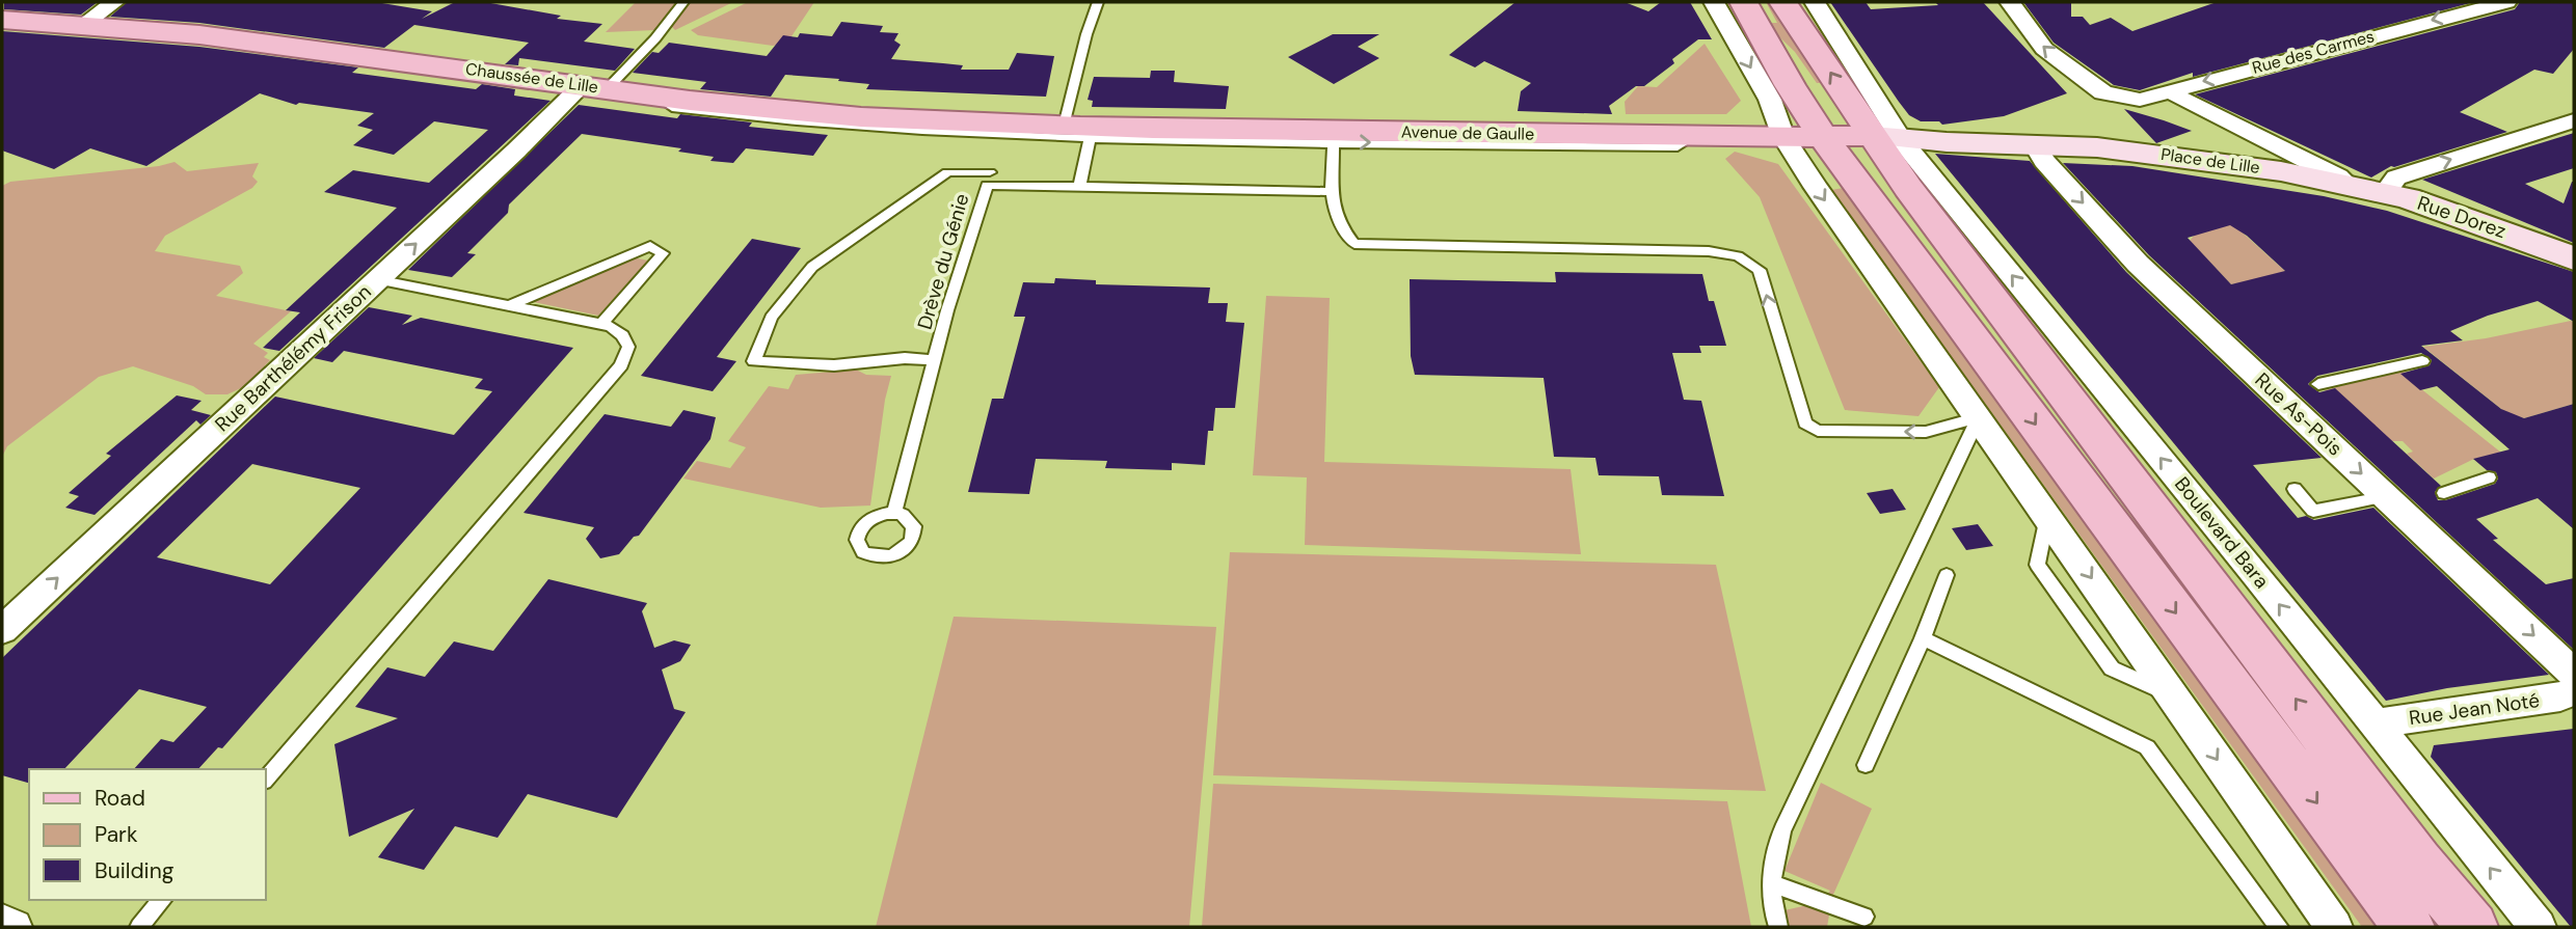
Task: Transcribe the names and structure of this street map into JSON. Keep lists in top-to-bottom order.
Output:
{
  "streets": {
    "main road": ["Chaussée de Lille", "Avenue de Gaulle", "Boulevard Bara"],
    "street": [
      "Rue des Carmes",
      "Place de Lille",
      "Rue Dorez",
      "Rue Barthélémy Frison",
      "Rue As-Pois",
      "Rue Jean Noté"
    ],
    "lane": ["Drève du Génie"]
  },
  "crossings": [
    ["Rue des Carmes", "Place de Lille"],
    ["Chaussée de Lille", "Avenue de Gaulle"],
    ["Chaussée de Lille", "Rue Barthélémy Frison"],
    ["Avenue de Gaulle", "Place de Lille"],
    ["Avenue de Gaulle", "Boulevard Bara"],
    ["Place de Lille", "Rue Dorez"],
    ["Place de Lille", "Rue As-Pois"],
    ["Place de Lille", "Boulevard Bara"],
    ["Boulevard Bara", "Rue Jean Noté"]
  ],
  "one_way": ["Rue Barthélémy Frison"],
  "legend": ["Road", "Park", "Building"]
}
